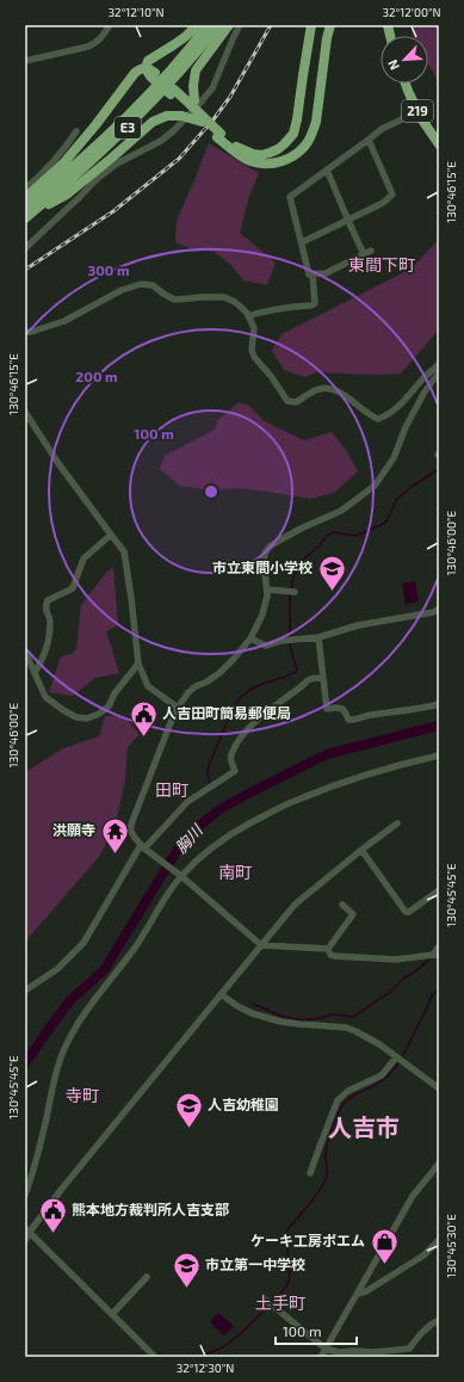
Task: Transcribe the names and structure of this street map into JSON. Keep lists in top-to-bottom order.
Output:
{
  "streets": {
    "highway": ["219", "E3"]
  },
  "districts": [
    "東間下町",
    "田町",
    "南町",
    "寺町",
    "人吉市",
    "土手町"
  ],
  "water": ["胸川"],
  "places": {
    "school or university": ["市立東間小学校", "人吉幼稚園", "市立第一中学校"],
    "public building": ["人吉田町簡易郵便局", "熊本地方裁判所人吉支部"],
    "temple": ["洪願寺"],
    "shop": ["ケーキ工房ポエム"]
  },
  "scale_bar": "100 m",
  "north": "bottom left",
  "coordinates": [
    "32°12'10\"N",
    "32°12'00\"N",
    "130°46'15\"E",
    "130°46'00\"E",
    "130°45'45\"E",
    "130°45'30\"E",
    "32°12'30\"N"
  ],
  "rings": ["300 m", "200 m", "100 m"]
}
